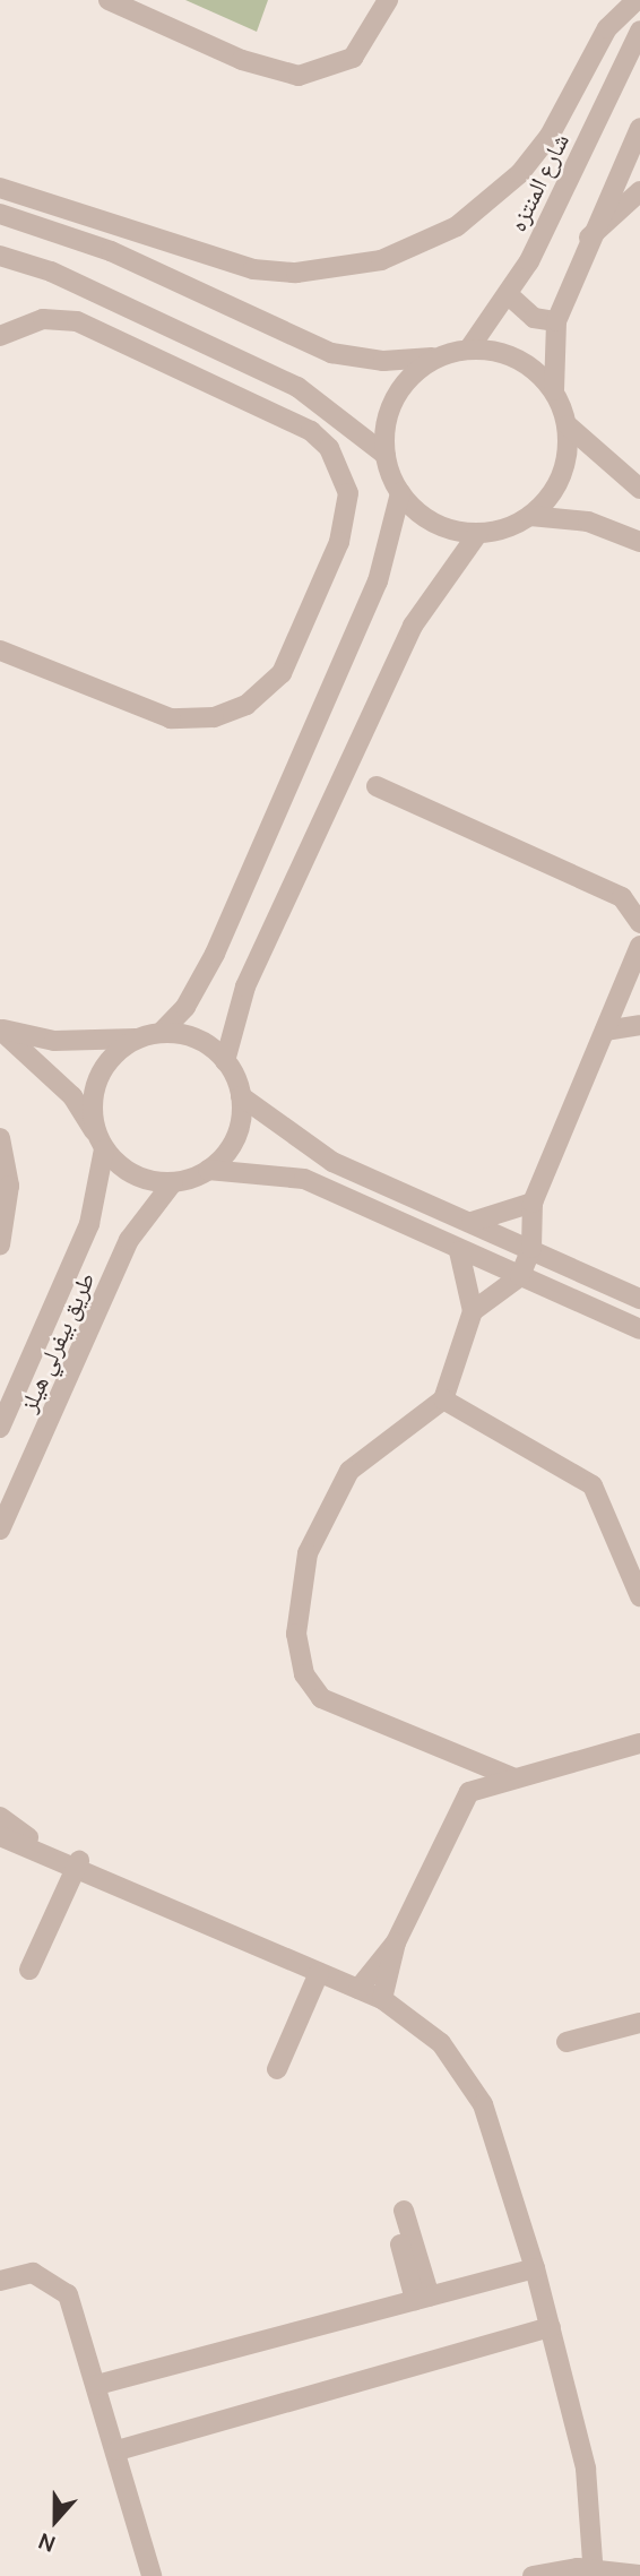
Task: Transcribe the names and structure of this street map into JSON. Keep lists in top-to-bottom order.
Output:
{
  "streets": {
    "street": ["شارع المنتزه", "طريق بيفرلي هيلز"]
  },
  "north": "bottom"
}
